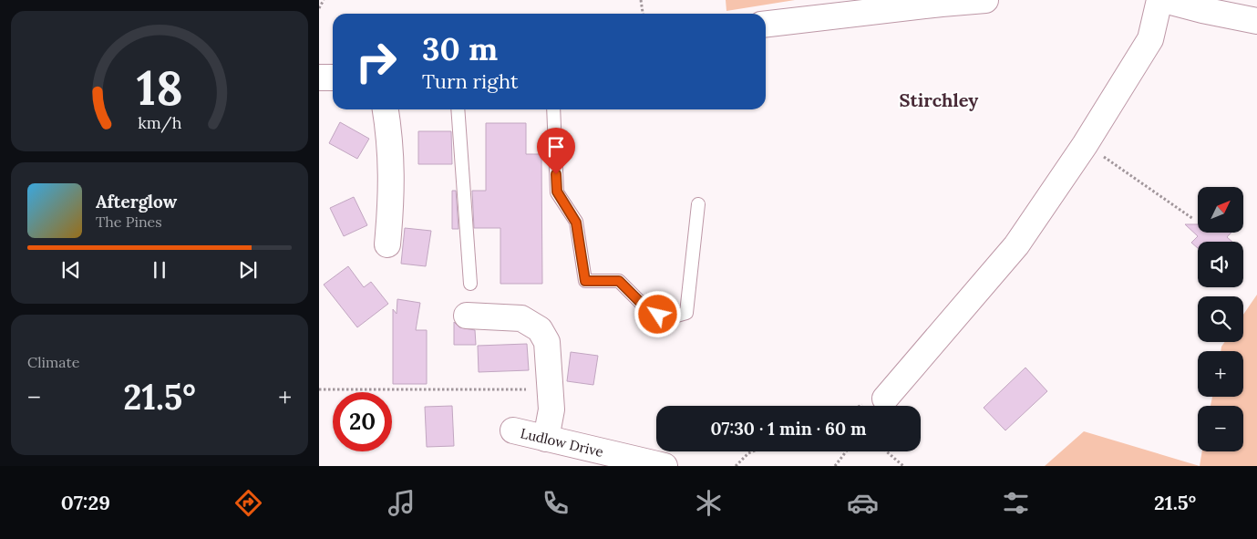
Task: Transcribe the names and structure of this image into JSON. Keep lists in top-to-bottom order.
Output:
{
  "streets": {
    "street": ["Ludlow Drive"]
  },
  "districts": ["Stirchley"],
  "north": "top right",
  "page": {
    "turn": ["30 m", "Turn right"],
    "song": ["Afterglow", "The Pines"],
    "map_buttons": ["+", "−"],
    "tile": "Climate",
    "heat": ["−", "21.5°", "+"],
    "limit": "20",
    "trip": "07:30 · 1 min · 60 m",
    "tabs": ["07:29", "21.5°"],
    "gauge": ["18", "km/h"]
  }
}
